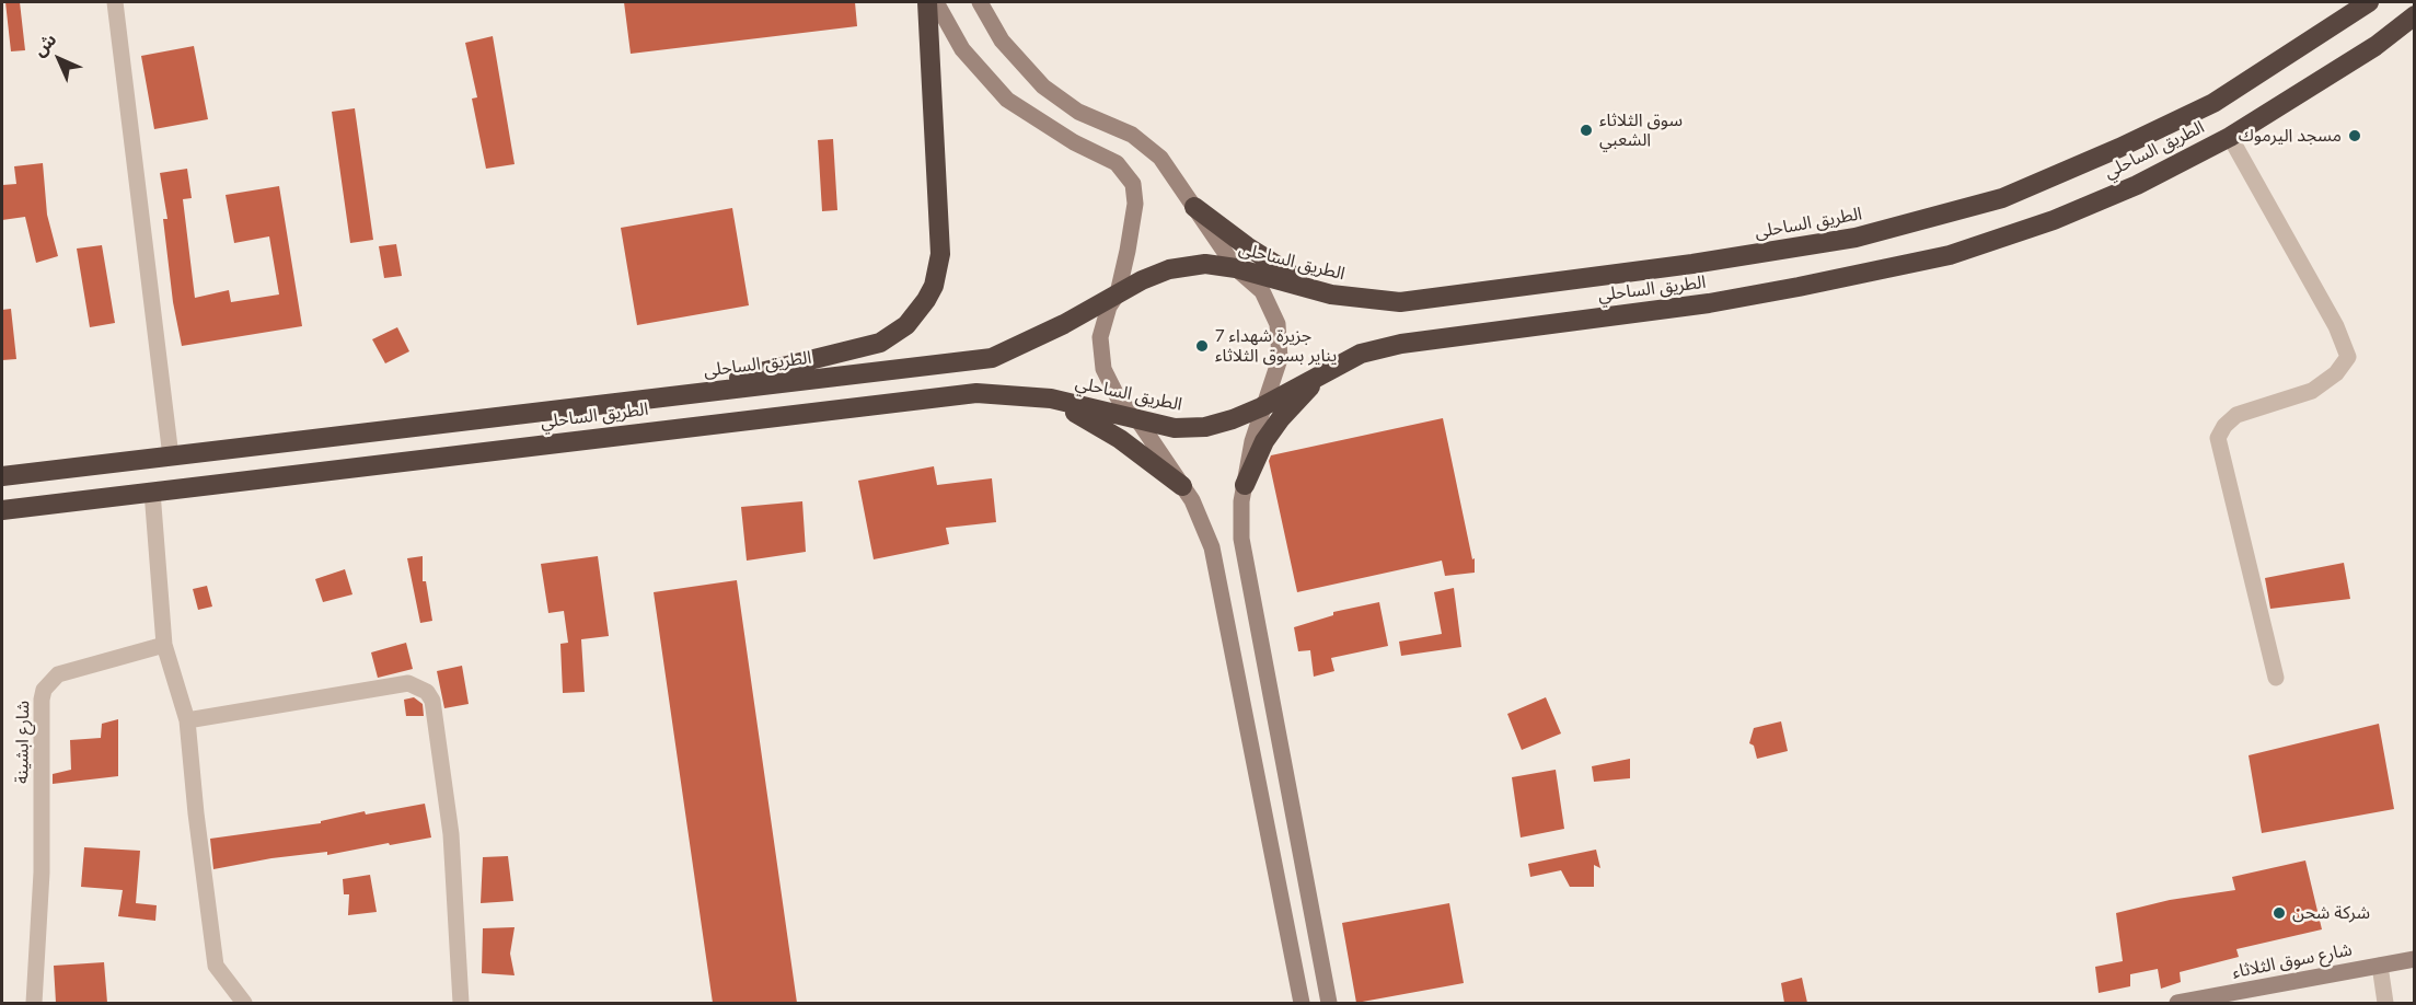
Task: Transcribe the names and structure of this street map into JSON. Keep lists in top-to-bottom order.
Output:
{
  "streets": {
    "highway": ["الطريق الساحلي", "الطريق الساحلى"],
    "street": ["شارع ابشينة", "شارع سوق الثلاثاء"]
  },
  "crossings": [
    ["الطريق الساحلي", "الطريق الساحلى"]
  ],
  "places": [
    "سوق الثلاثاء الشعبي",
    "مسجد اليرموك",
    "جزيرة شهداء 7 يناير بسوق الثلاثاء",
    "شركة شحن"
  ],
  "north": "top left"
}
